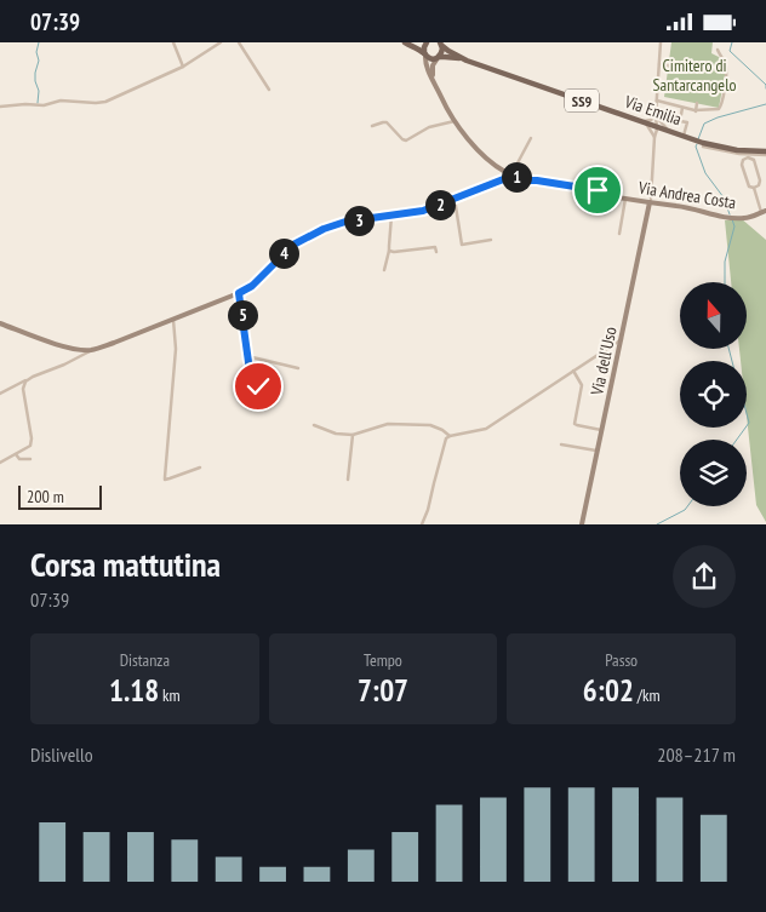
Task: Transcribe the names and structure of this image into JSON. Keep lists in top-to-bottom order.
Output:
{
  "streets": {
    "main road": ["SS9", "Via Emilia"],
    "street": ["Via Andrea Costa", "Via dell'Uso"]
  },
  "crossings": [
    ["Via Emilia", "Via Andrea Costa"],
    ["Via Andrea Costa", "Via dell'Uso"]
  ],
  "parks": ["Cimitero di Santarcangelo"],
  "scale_bar": "200 m",
  "north": "top",
  "page": {
    "status": "07:39",
    "pins": [
      "1",
      "2",
      "3",
      "4",
      "5"
    ],
    "scale": "200 m",
    "heading": ["Corsa mattutina", "07:39"],
    "stats": [
      ["Distanza", "1.18 km"],
      ["Tempo", "7:07"],
      ["Passo", "6:02 /km"]
    ],
    "chart": ["Dislivello", "208–217 m"]
  }
}
